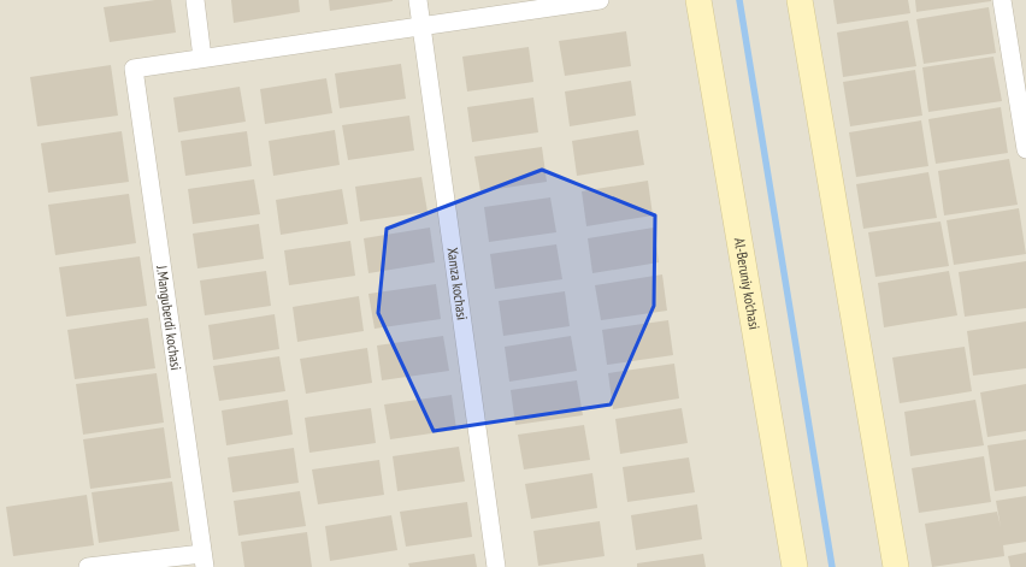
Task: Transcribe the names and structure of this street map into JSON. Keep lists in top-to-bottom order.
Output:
{
  "streets": {
    "main road": ["Al-Beruniy ko’chasi"],
    "street": ["Xamza kochasi", "J.Manguberdi kochasi"]
  }
}
